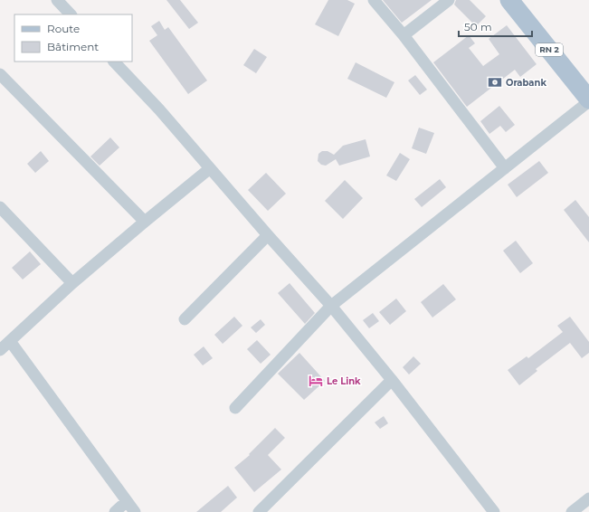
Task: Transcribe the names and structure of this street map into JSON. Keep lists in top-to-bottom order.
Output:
{
  "streets": {
    "main road": ["RN 2"]
  },
  "places": {
    "bank": ["Orabank"],
    "hotel": ["Le Link"]
  },
  "legend": ["Route", "Bâtiment"],
  "scale_bar": "50 m"
}
